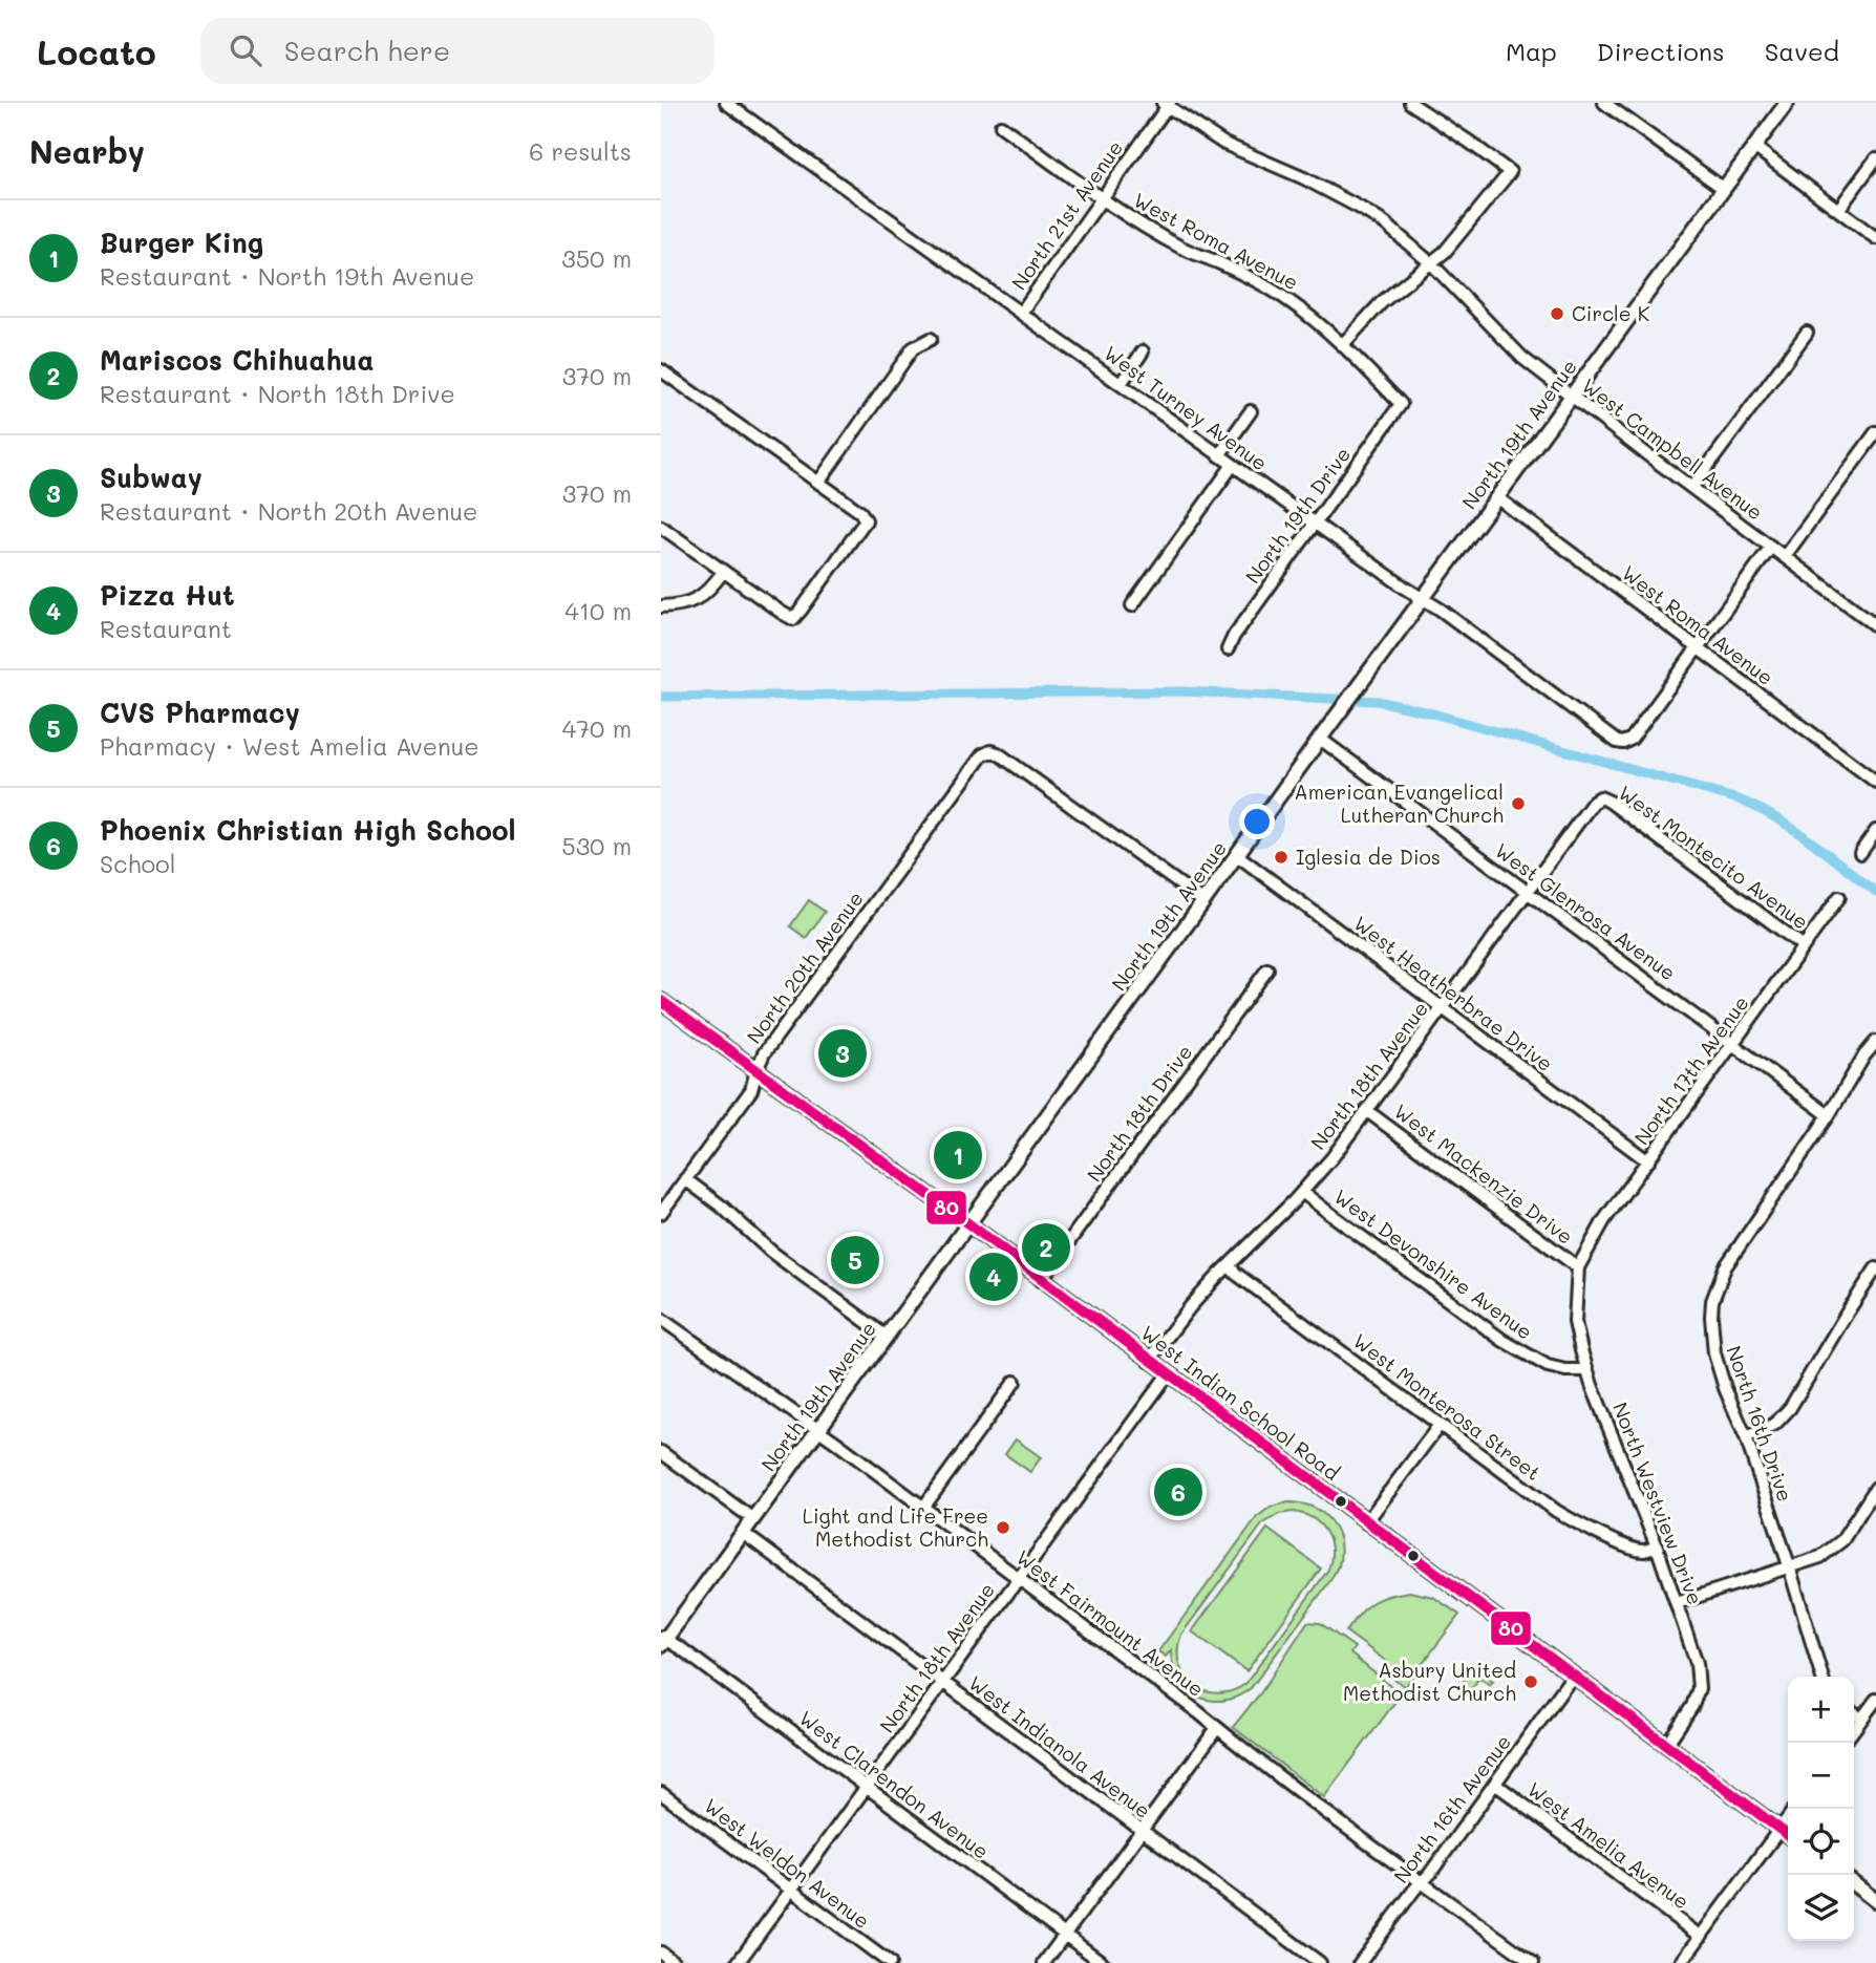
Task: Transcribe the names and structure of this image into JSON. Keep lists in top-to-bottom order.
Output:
{
  "streets": {
    "main road": ["North 19th Avenue", "West Indian School Road"],
    "street": [
      "North 21st Avenue",
      "West Roma Avenue",
      "West Turney Avenue",
      "West Campbell Avenue",
      "North 19th Drive",
      "West Montecito Avenue",
      "West Glenrosa Avenue",
      "North 20th Avenue",
      "West Heatherbrae Drive",
      "North 17th Avenue",
      "North 18th Avenue",
      "North 18th Drive",
      "West Mackenzie Drive",
      "West Devonshire Avenue",
      "West Monterosa Street",
      "North 16th Drive",
      "North Westview Drive",
      "West Fairmount Avenue",
      "West Indianola Avenue",
      "West Clarendon Avenue",
      "North 16th Avenue",
      "West Amelia Avenue",
      "West Weldon Avenue"
    ]
  },
  "crossings": [
    ["North 21st Avenue", "West Roma Avenue"],
    ["North 21st Avenue", "West Turney Avenue"],
    ["North 21st Avenue", "West Campbell Avenue"],
    ["West Roma Avenue", "West Turney Avenue"],
    ["West Roma Avenue", "North 19th Avenue"],
    ["West Roma Avenue", "North 19th Drive"],
    ["West Turney Avenue", "North 19th Avenue"],
    ["West Turney Avenue", "North 19th Drive"],
    ["North 19th Avenue", "West Campbell Avenue"],
    ["North 19th Avenue", "West Glenrosa Avenue"],
    ["North 19th Avenue", "North 20th Avenue"],
    ["North 19th Avenue", "West Heatherbrae Drive"],
    ["North 19th Avenue", "West Indian School Road"],
    ["North 19th Avenue", "West Fairmount Avenue"],
    ["North 19th Avenue", "West Indianola Avenue"],
    ["North 19th Avenue", "West Clarendon Avenue"],
    ["West Montecito Avenue", "North 17th Avenue"],
    ["West Montecito Avenue", "North 18th Avenue"],
    ["West Glenrosa Avenue", "North 17th Avenue"],
    ["West Glenrosa Avenue", "North 18th Avenue"],
    ["West Glenrosa Avenue", "North 16th Drive"],
    ["North 20th Avenue", "West Indian School Road"],
    ["West Heatherbrae Drive", "North 17th Avenue"],
    ["West Heatherbrae Drive", "North 18th Avenue"],
    ["North 17th Avenue", "West Mackenzie Drive"],
    ["North 17th Avenue", "North Westview Drive"],
    ["North 18th Avenue", "West Mackenzie Drive"],
    ["North 18th Avenue", "West Devonshire Avenue"],
    ["North 18th Avenue", "West Indian School Road"],
    ["North 18th Avenue", "West Monterosa Street"],
    ["North 18th Avenue", "West Fairmount Avenue"],
    ["North 18th Avenue", "West Indianola Avenue"],
    ["North 18th Avenue", "West Clarendon Avenue"],
    ["North 18th Avenue", "West Weldon Avenue"],
    ["North 18th Drive", "West Indian School Road"],
    ["West Mackenzie Drive", "North Westview Drive"],
    ["West Devonshire Avenue", "North Westview Drive"],
    ["West Indian School Road", "North Westview Drive"],
    ["West Indian School Road", "North 16th Avenue"],
    ["West Monterosa Street", "North Westview Drive"],
    ["West Fairmount Avenue", "North 16th Avenue"],
    ["North 16th Avenue", "West Amelia Avenue"]
  ],
  "places": [
    "Circle K",
    "American Evangelical Lutheran Church",
    "Iglesia de Dios",
    "Light and Life Free Methodist Church",
    "Asbury United Methodist Church"
  ],
  "lines": ["transit line 80"],
  "page": {
    "header": "Locato",
    "search": "Search here",
    "nav": ["Map", "Directions", "Saved"],
    "heading": ["Nearby", "6 results"],
    "list": [
      {
        "mark": "1",
        "name": "Burger King",
        "note": "Restaurant · North 19th Avenue",
        "value": "350 m"
      },
      {
        "mark": "2",
        "name": "Mariscos Chihuahua",
        "note": "Restaurant · North 18th Drive",
        "value": "370 m"
      },
      {
        "mark": "3",
        "name": "Subway",
        "note": "Restaurant · North 20th Avenue",
        "value": "370 m"
      },
      {
        "mark": "4",
        "name": "Pizza Hut",
        "note": "Restaurant",
        "value": "410 m"
      },
      {
        "mark": "5",
        "name": "CVS Pharmacy",
        "note": "Pharmacy · West Amelia Avenue",
        "value": "470 m"
      },
      {
        "mark": "6",
        "name": "Phoenix Christian High School",
        "note": "School",
        "value": "530 m"
      }
    ],
    "pins": [
      "3",
      "1",
      "2",
      "5",
      "4",
      "6"
    ],
    "map_buttons": ["+", "−"]
  }
}
